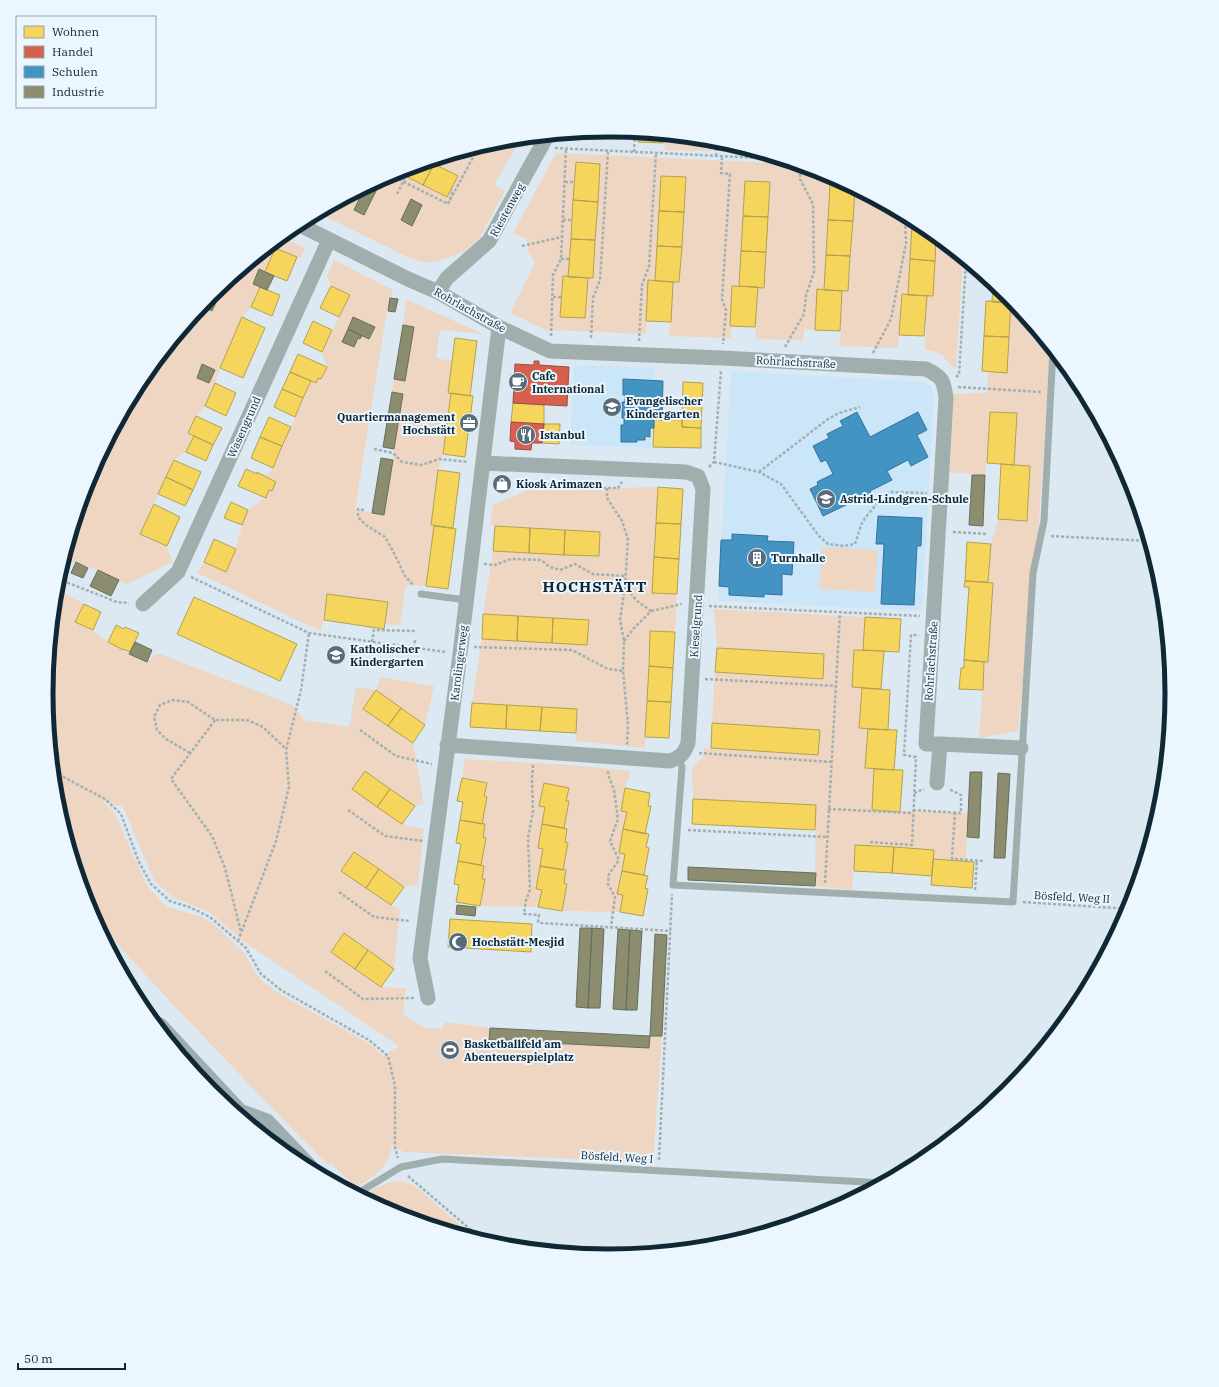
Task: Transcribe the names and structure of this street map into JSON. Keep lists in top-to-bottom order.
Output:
{
  "streets": {
    "street": [
      "Riestenweg",
      "Rohrlachstraße",
      "Wasengrund",
      "Kieselgrund",
      "Karolingerweg"
    ],
    "lane": ["Bösfeld, Weg I"],
    "path": ["Bösfeld, Weg II"]
  },
  "crossings": [
    ["Riestenweg", "Rohrlachstraße"],
    ["Rohrlachstraße", "Wasengrund"],
    ["Rohrlachstraße", "Karolingerweg"]
  ],
  "districts": ["HOCHSTÄTT"],
  "places": {
    "cafe": ["Cafe International"],
    "school or university": ["Evangelischer Kindergarten", "Astrid-Lindgren-Schule", "Katholischer Kindergarten"],
    "office": ["Quartiermanagement Hochstätt"],
    "restaurant": ["Istanbul"],
    "shop": ["Kiosk Arimazen"],
    "building": ["Turnhalle"],
    "mosque": ["Hochstätt-Mesjid"],
    "sports": ["Basketballfeld am Abenteuerspielplatz"]
  },
  "legend": [
    "Wohnen",
    "Handel",
    "Schulen",
    "Industrie"
  ],
  "scale_bar": "50 m"
}
